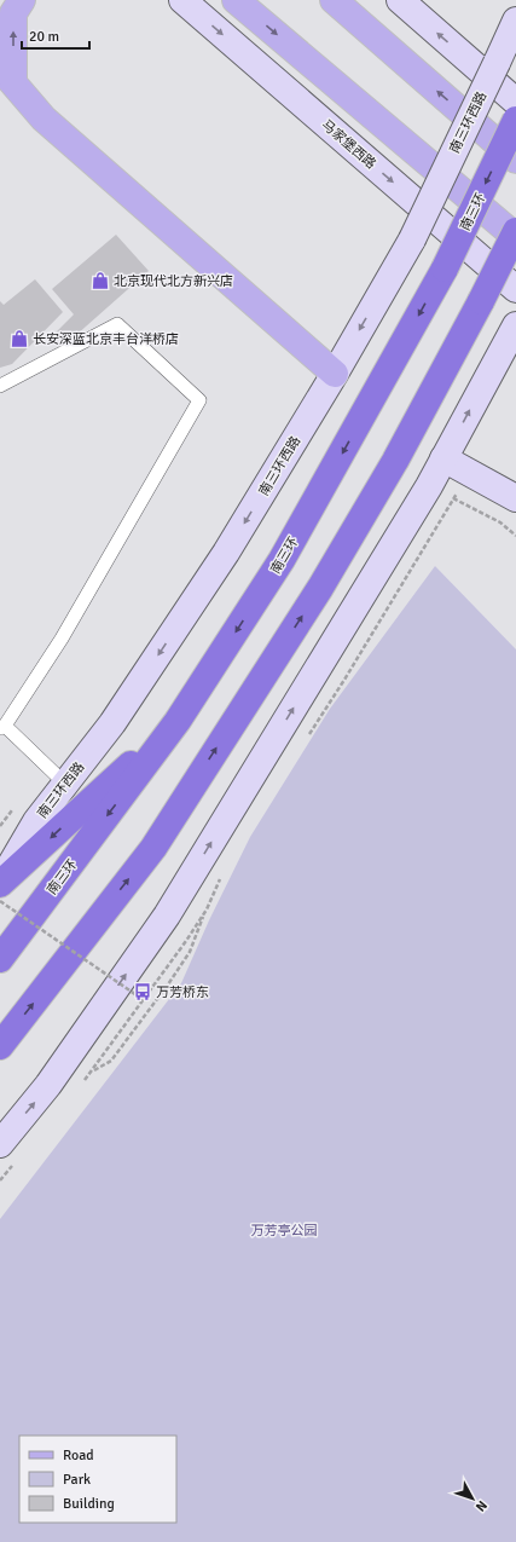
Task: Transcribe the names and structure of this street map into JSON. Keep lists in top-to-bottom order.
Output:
{
  "streets": {
    "highway": ["南三环"],
    "street": ["南三环西路", "马家堡西路"]
  },
  "parks": ["万芳亭公园"],
  "places": {
    "shop": ["北京现代北方新兴店", "长安深蓝北京丰台洋桥店"],
    "bus stop": ["万芳桥东"]
  },
  "legend": ["Road", "Park", "Building"],
  "scale_bar": "20 m",
  "north": "bottom right"
}
